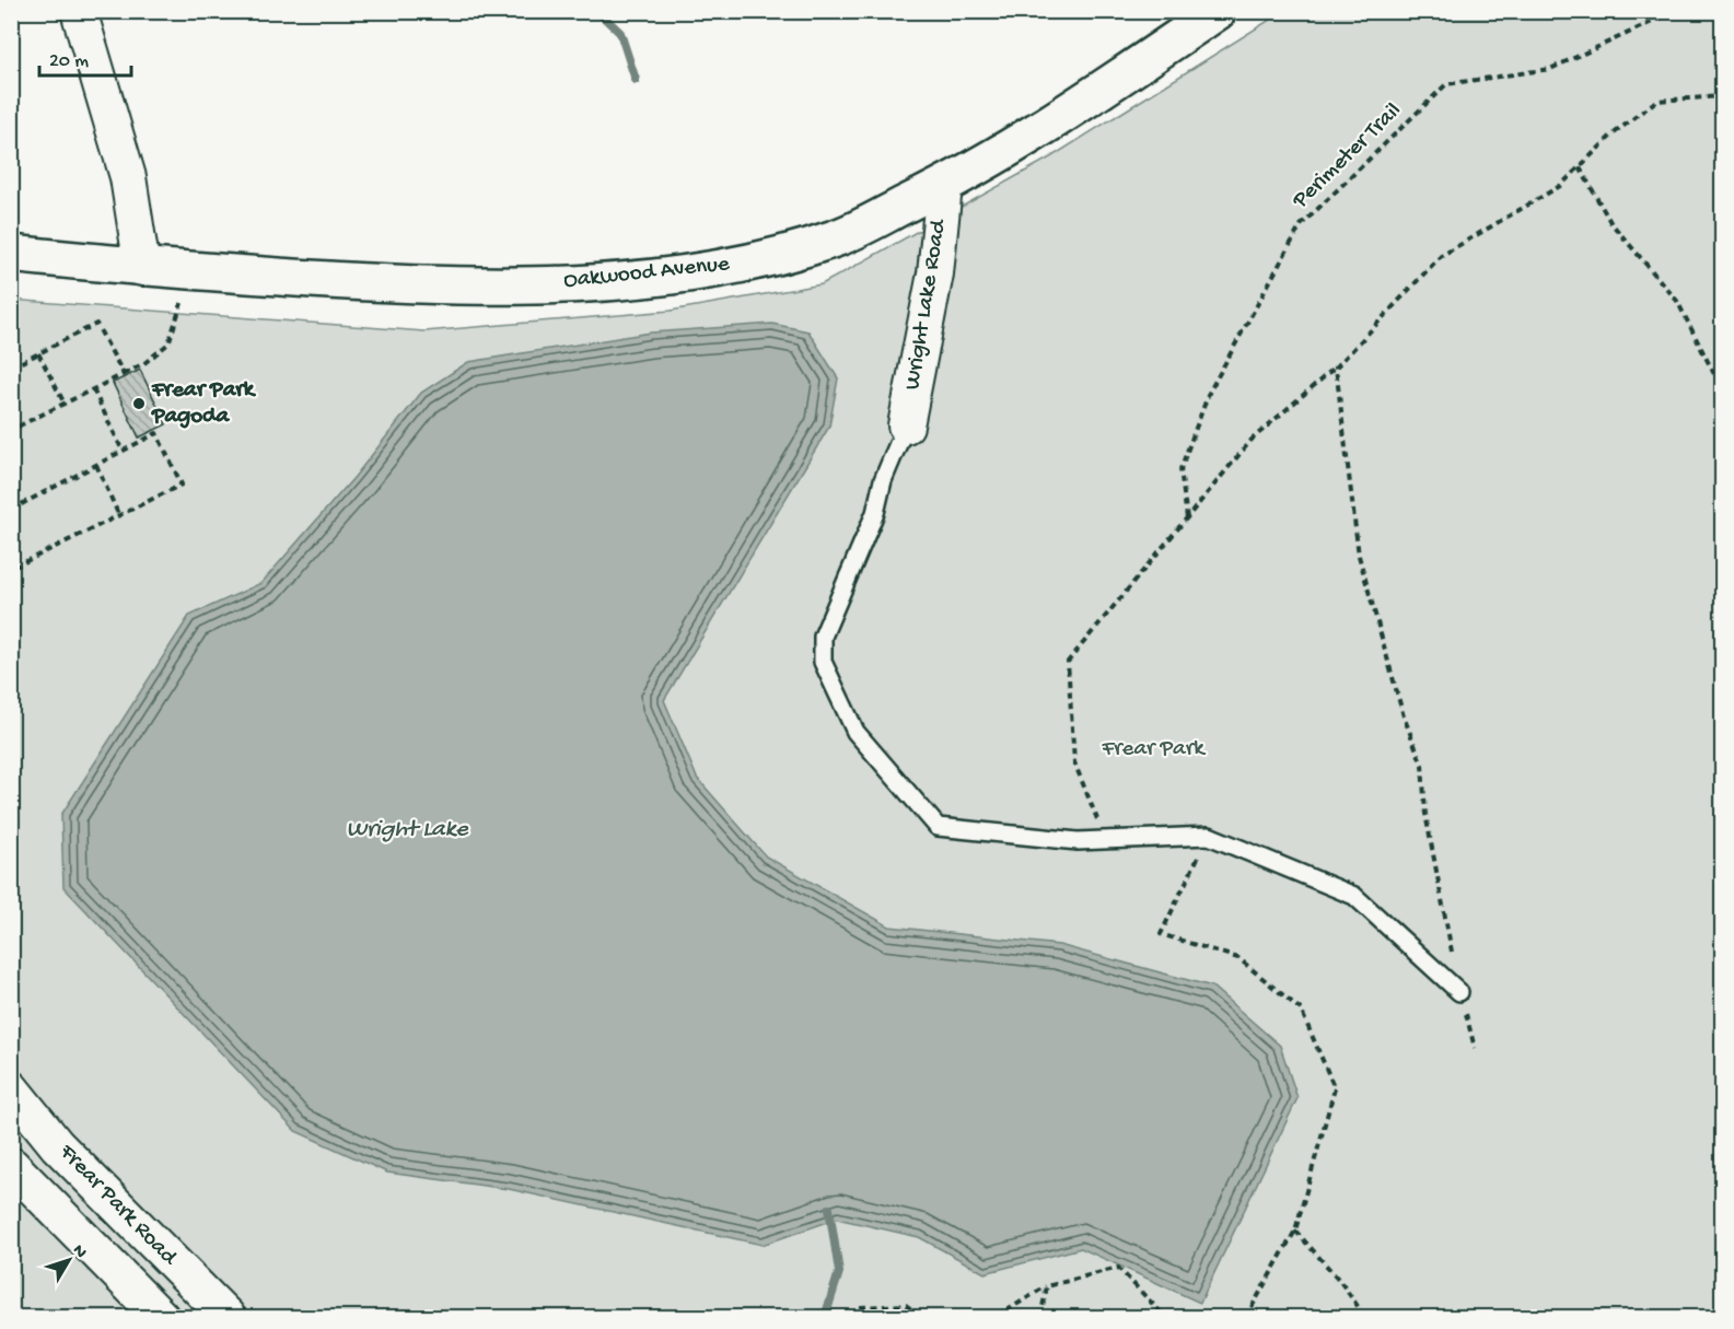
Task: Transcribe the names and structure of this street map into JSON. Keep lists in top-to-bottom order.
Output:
{
  "streets": {
    "main road": ["Oakwood Avenue"],
    "street": ["Wright Lake Road", "Frear Park Road"],
    "path": ["Perimeter Trail"]
  },
  "crossings": [
    ["Oakwood Avenue", "Wright Lake Road"]
  ],
  "water": ["Wright Lake"],
  "parks": ["Frear Park"],
  "places": ["Frear Park Pagoda"],
  "scale_bar": "20 m",
  "north": "top right"
}
